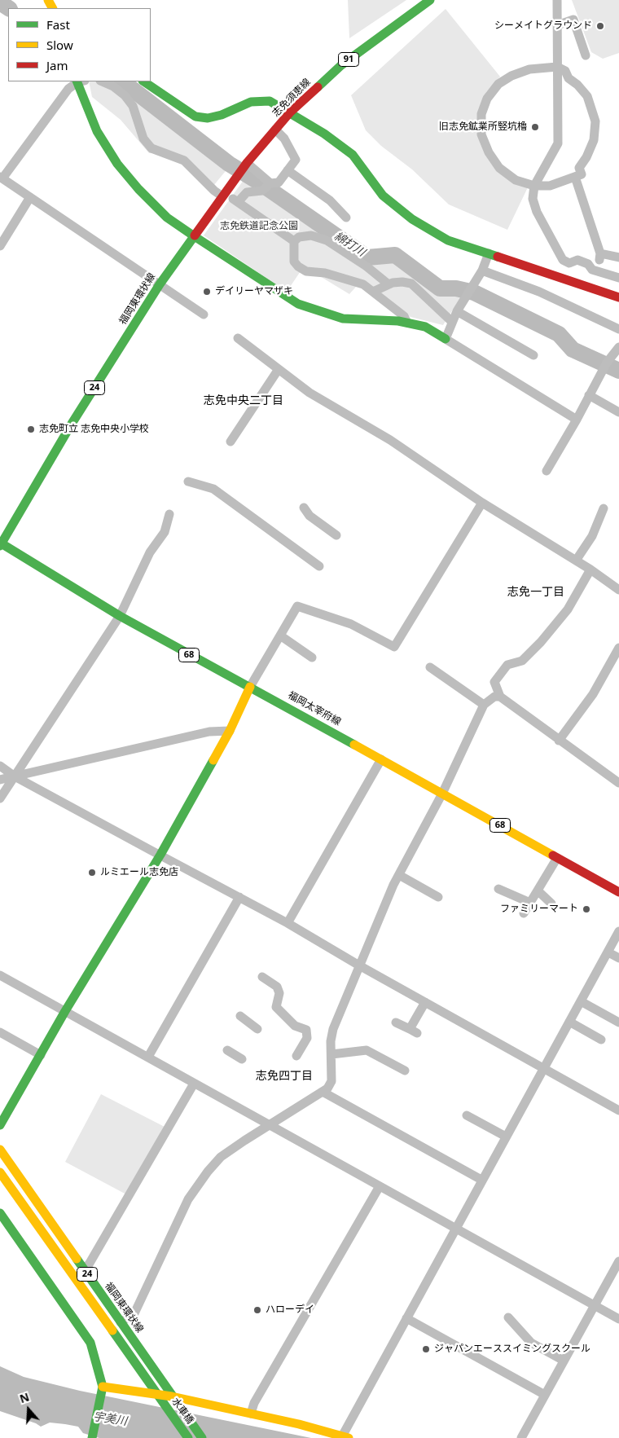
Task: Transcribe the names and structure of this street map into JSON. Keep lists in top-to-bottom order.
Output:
{
  "streets": {
    "main road": [
      "91",
      "志免須恵線",
      "福岡東環状線",
      "24",
      "68",
      "福岡太宰府線",
      "水車橋"
    ]
  },
  "crossings": [
    ["志免須恵線", "福岡東環状線"],
    ["福岡東環状線", "福岡太宰府線"],
    ["福岡東環状線", "水車橋"],
    ["24", "水車橋"]
  ],
  "districts": ["志免中央二丁目", "志免一丁目", "志免四丁目"],
  "water": ["綿打川", "宇美川"],
  "parks": ["志免鉄道記念公園"],
  "places": [
    "シーメイトグラウンド",
    "旧志免鉱業所竪坑櫓",
    "デイリーヤマザキ",
    "志免町立 志免中央小学校",
    "ルミエール志免店",
    "ファミリーマート",
    "ハローデイ",
    "ジャパンエーススイミングスクール"
  ],
  "legend": ["Fast", "Slow", "Jam"],
  "north": "top"
}
